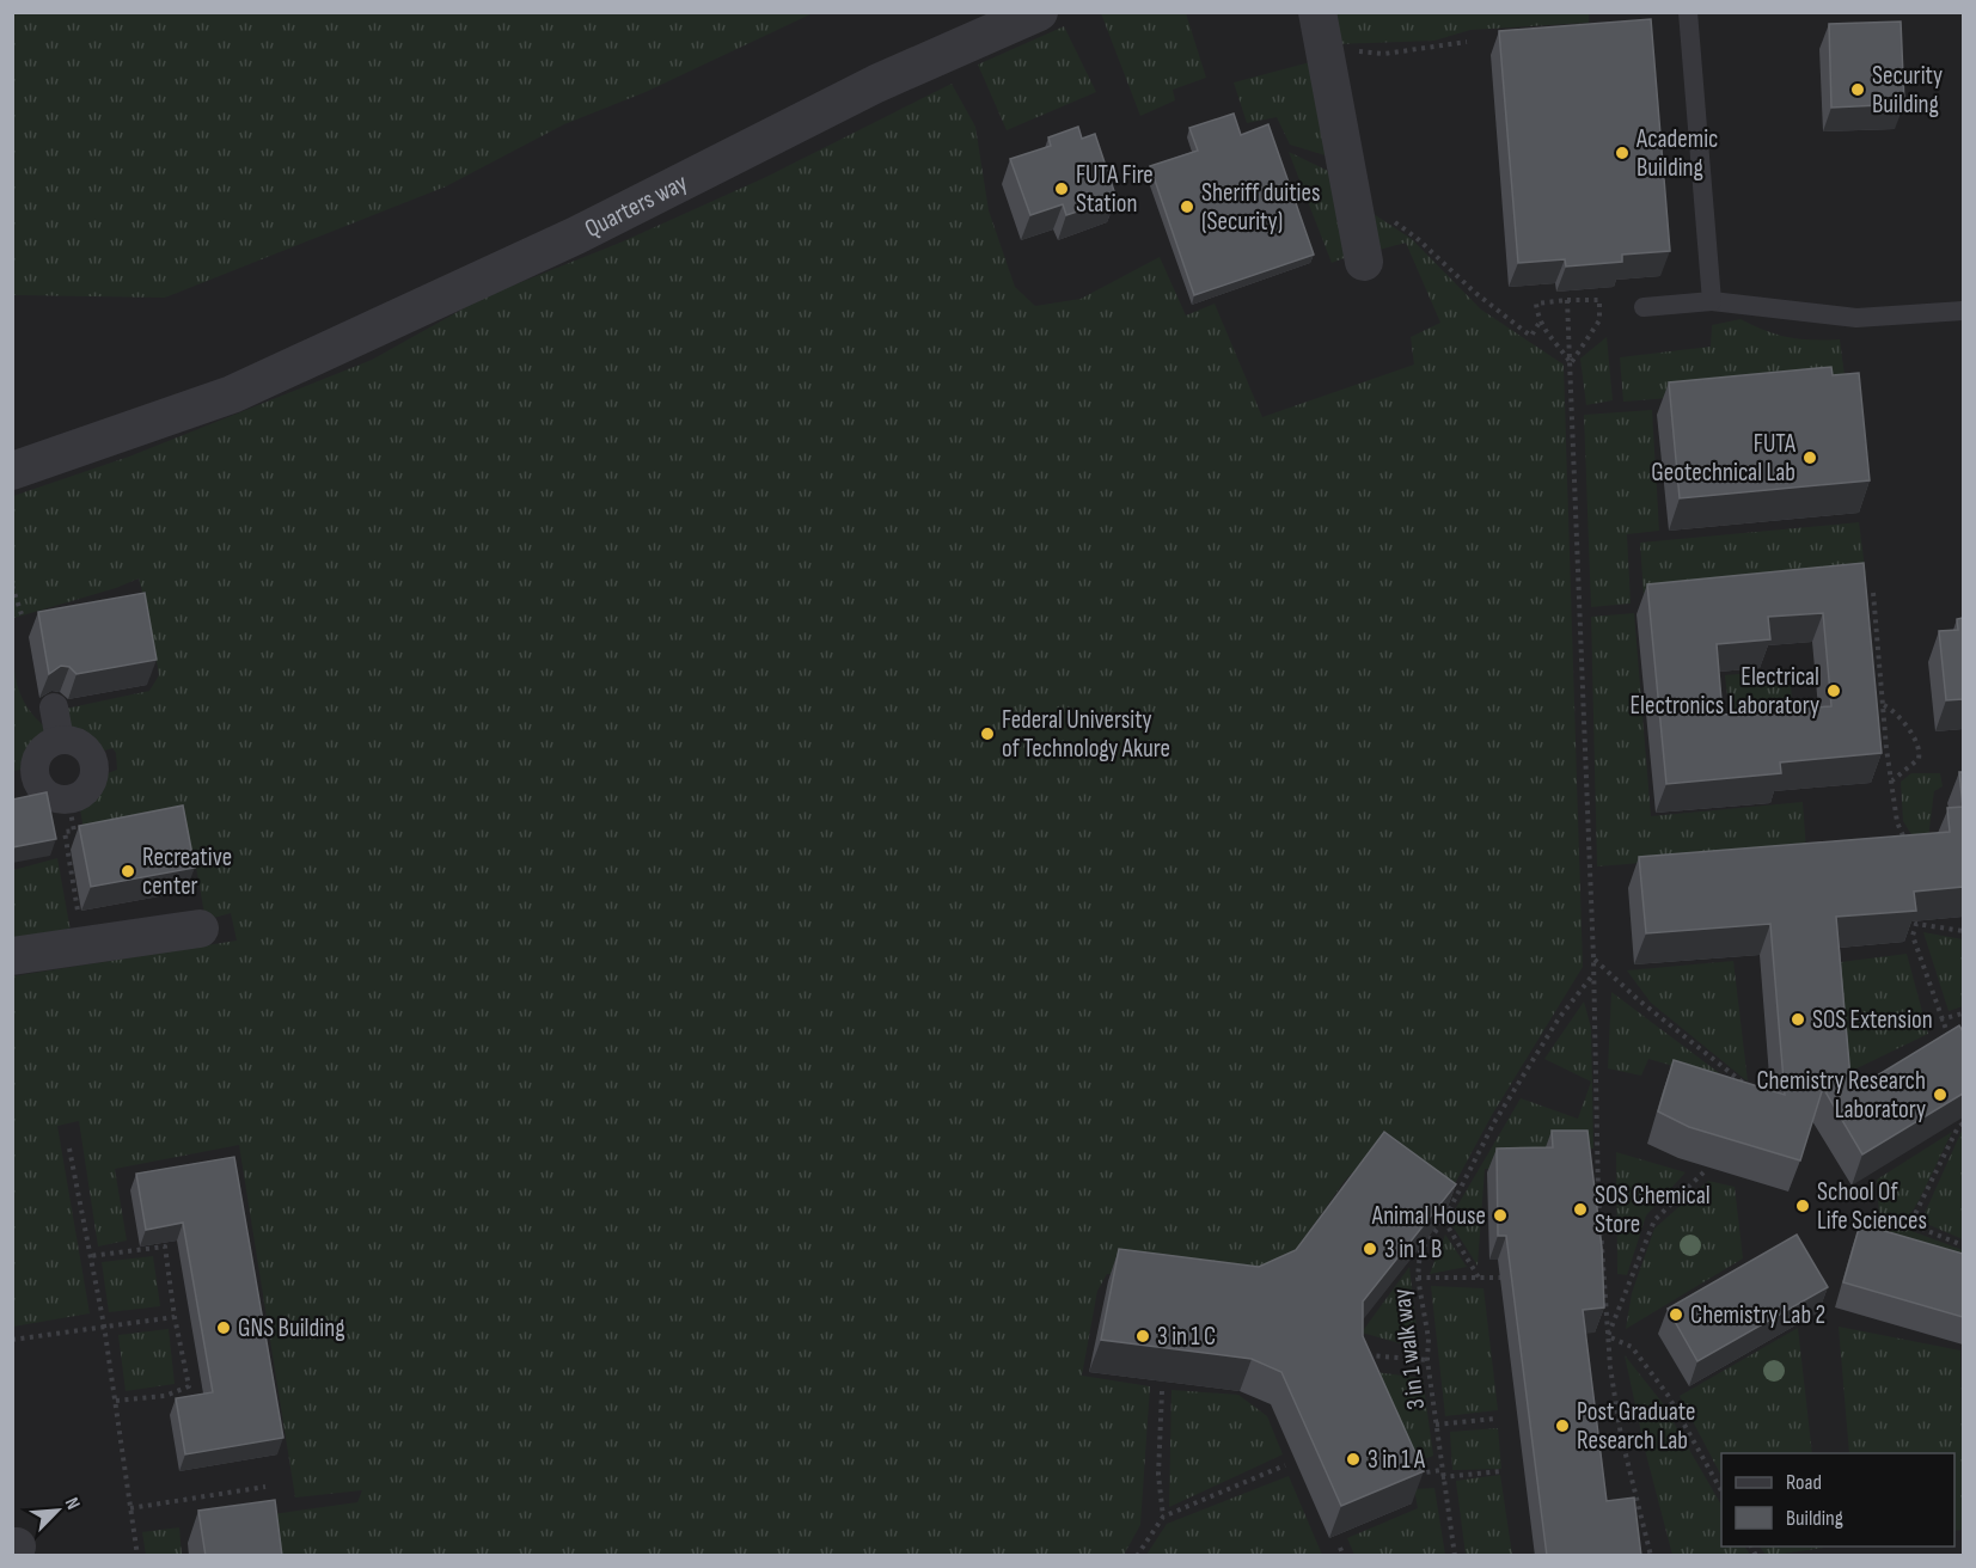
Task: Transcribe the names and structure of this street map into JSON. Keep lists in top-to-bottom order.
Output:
{
  "streets": {
    "street": ["Quarters way"],
    "path": ["3 in 1 walk way"]
  },
  "places": [
    "Security Building",
    "Academic Building",
    "FUTA Fire Station",
    "Sheriff duities (Security)",
    "FUTA Geotechnical Lab",
    "Electrical Electronics Laboratory",
    "Federal University of Technology Akure",
    "Recreative center",
    "SOS Extension",
    "Chemistry Research Laboratory",
    "School Of Life Sciences",
    "SOS Chemical Store",
    "Animal House",
    "3 in 1 B",
    "Chemistry Lab 2",
    "GNS Building",
    "3 in 1 C",
    "Post Graduate Research Lab",
    "3 in 1 A"
  ],
  "legend": ["Road", "Building"],
  "north": "top right"
}
